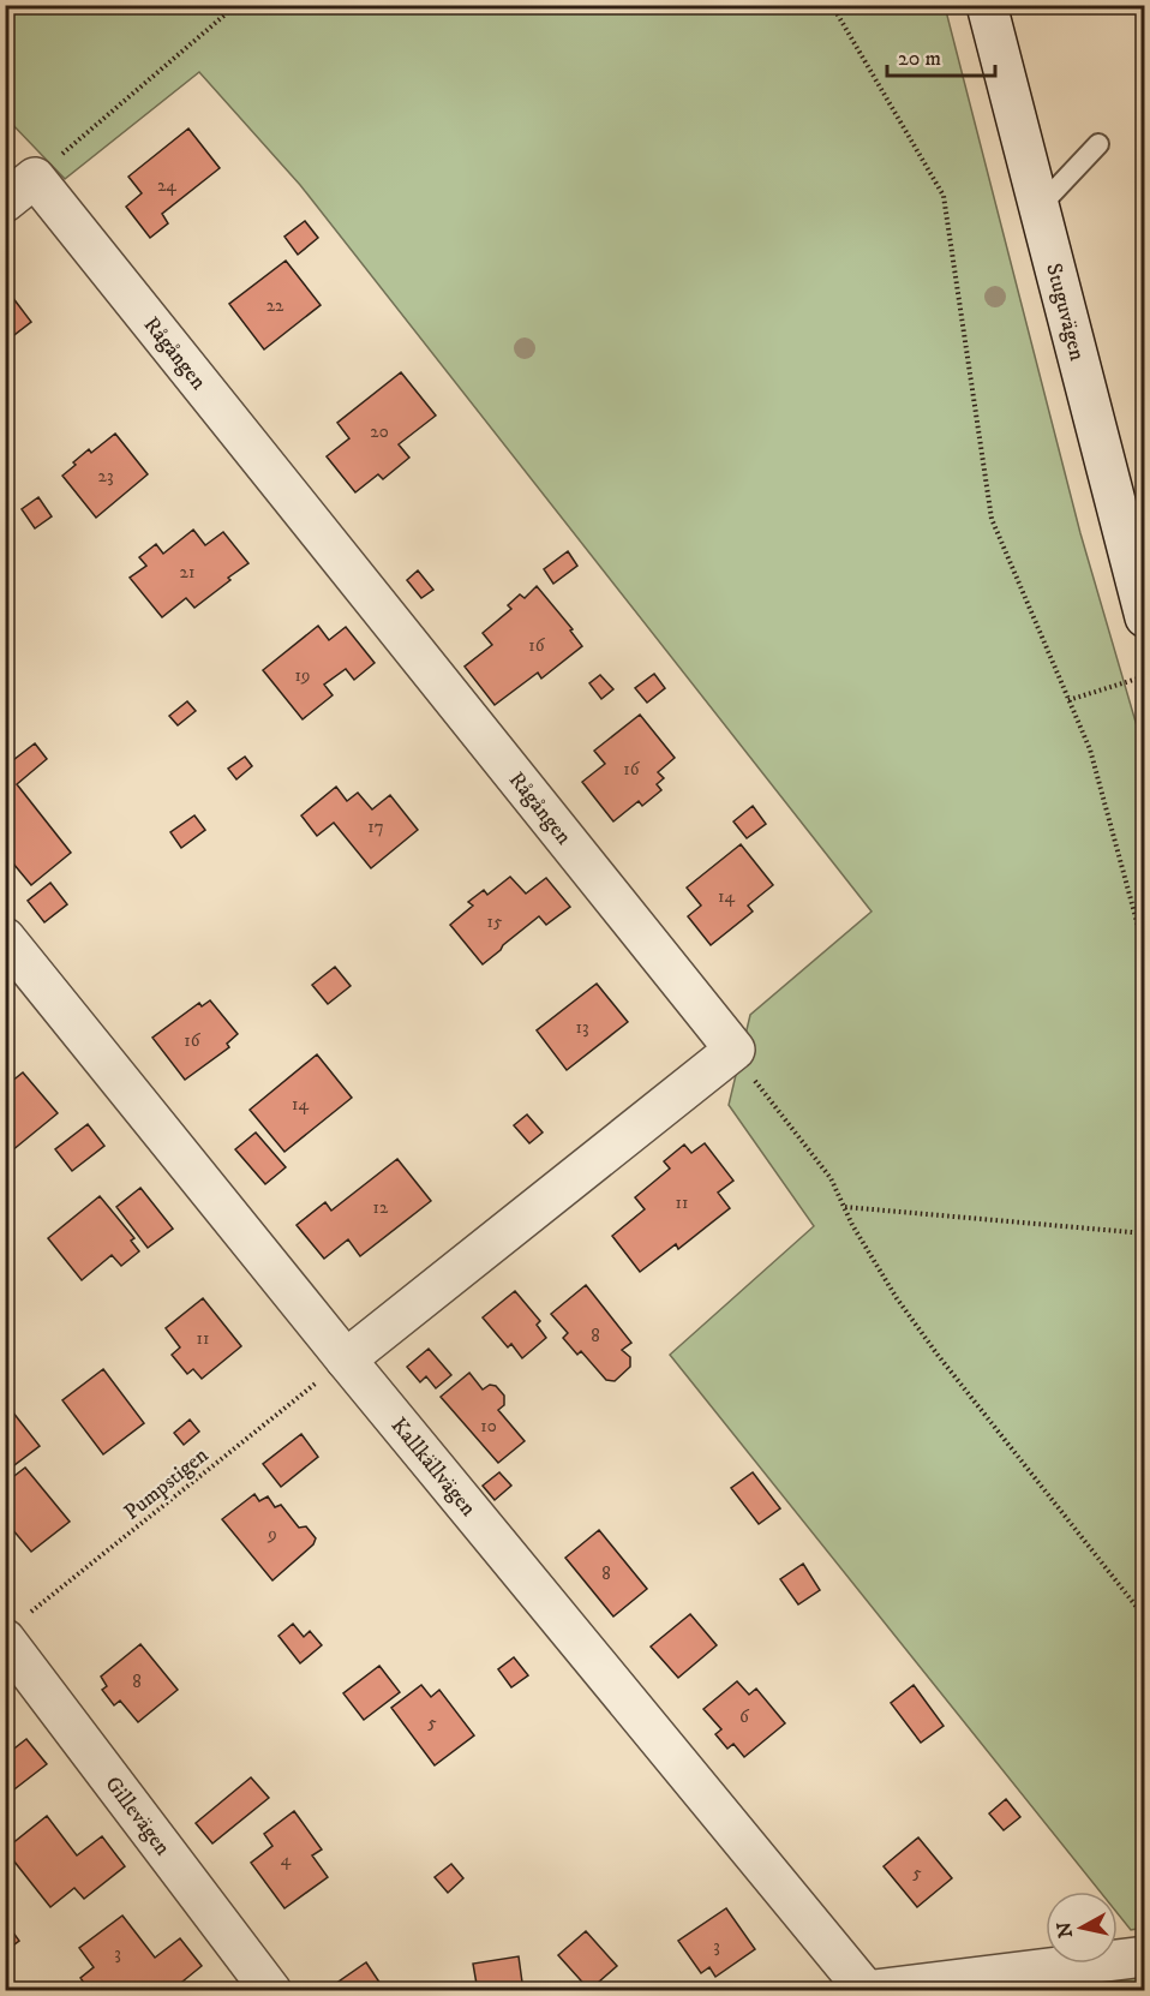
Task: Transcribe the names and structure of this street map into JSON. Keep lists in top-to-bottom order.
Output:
{
  "streets": {
    "street": [
      "Stuguvägen",
      "Rågången",
      "Kallkällvägen",
      "Gillevägen"
    ],
    "path": ["Pumpstigen"]
  },
  "crossings": [
    ["Kallkällvägen", "Pumpstigen"],
    ["Pumpstigen", "Gillevägen"]
  ],
  "house_numbers": [
    "24",
    "22",
    "20",
    "23",
    "21",
    "16",
    "19",
    "16",
    "17",
    "14",
    "15",
    "13",
    "16",
    "14",
    "11",
    "12",
    "8",
    "11",
    "10",
    "9",
    "8",
    "8",
    "6",
    "5",
    "4",
    "5",
    "3",
    "3"
  ],
  "scale_bar": "20 m",
  "north": "left"
}
